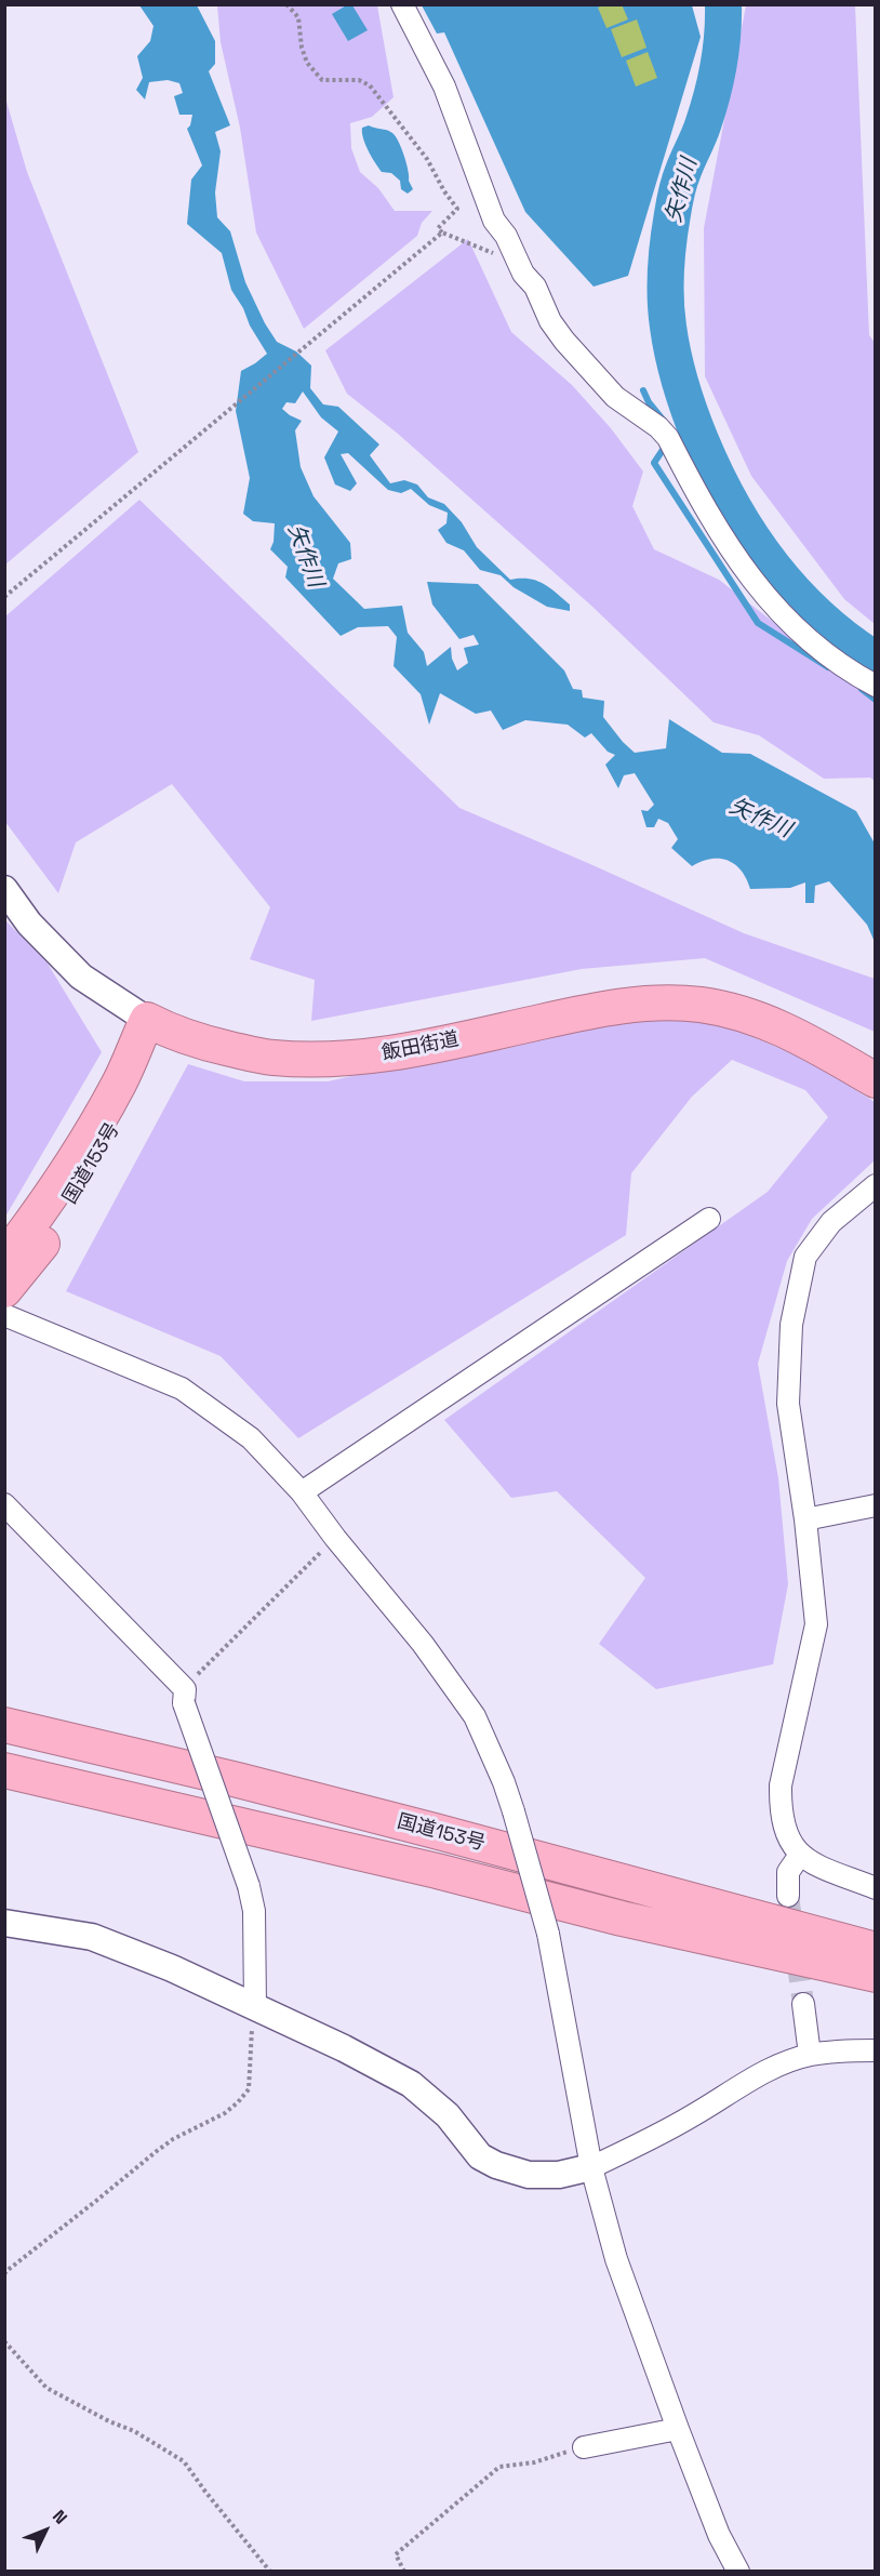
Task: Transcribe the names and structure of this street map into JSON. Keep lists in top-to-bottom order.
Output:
{
  "streets": {
    "highway": ["飯田街道", "国道153号"]
  },
  "crossings": [
    ["飯田街道", "国道153号"]
  ],
  "water": ["矢作川"],
  "north": "top right"
}
